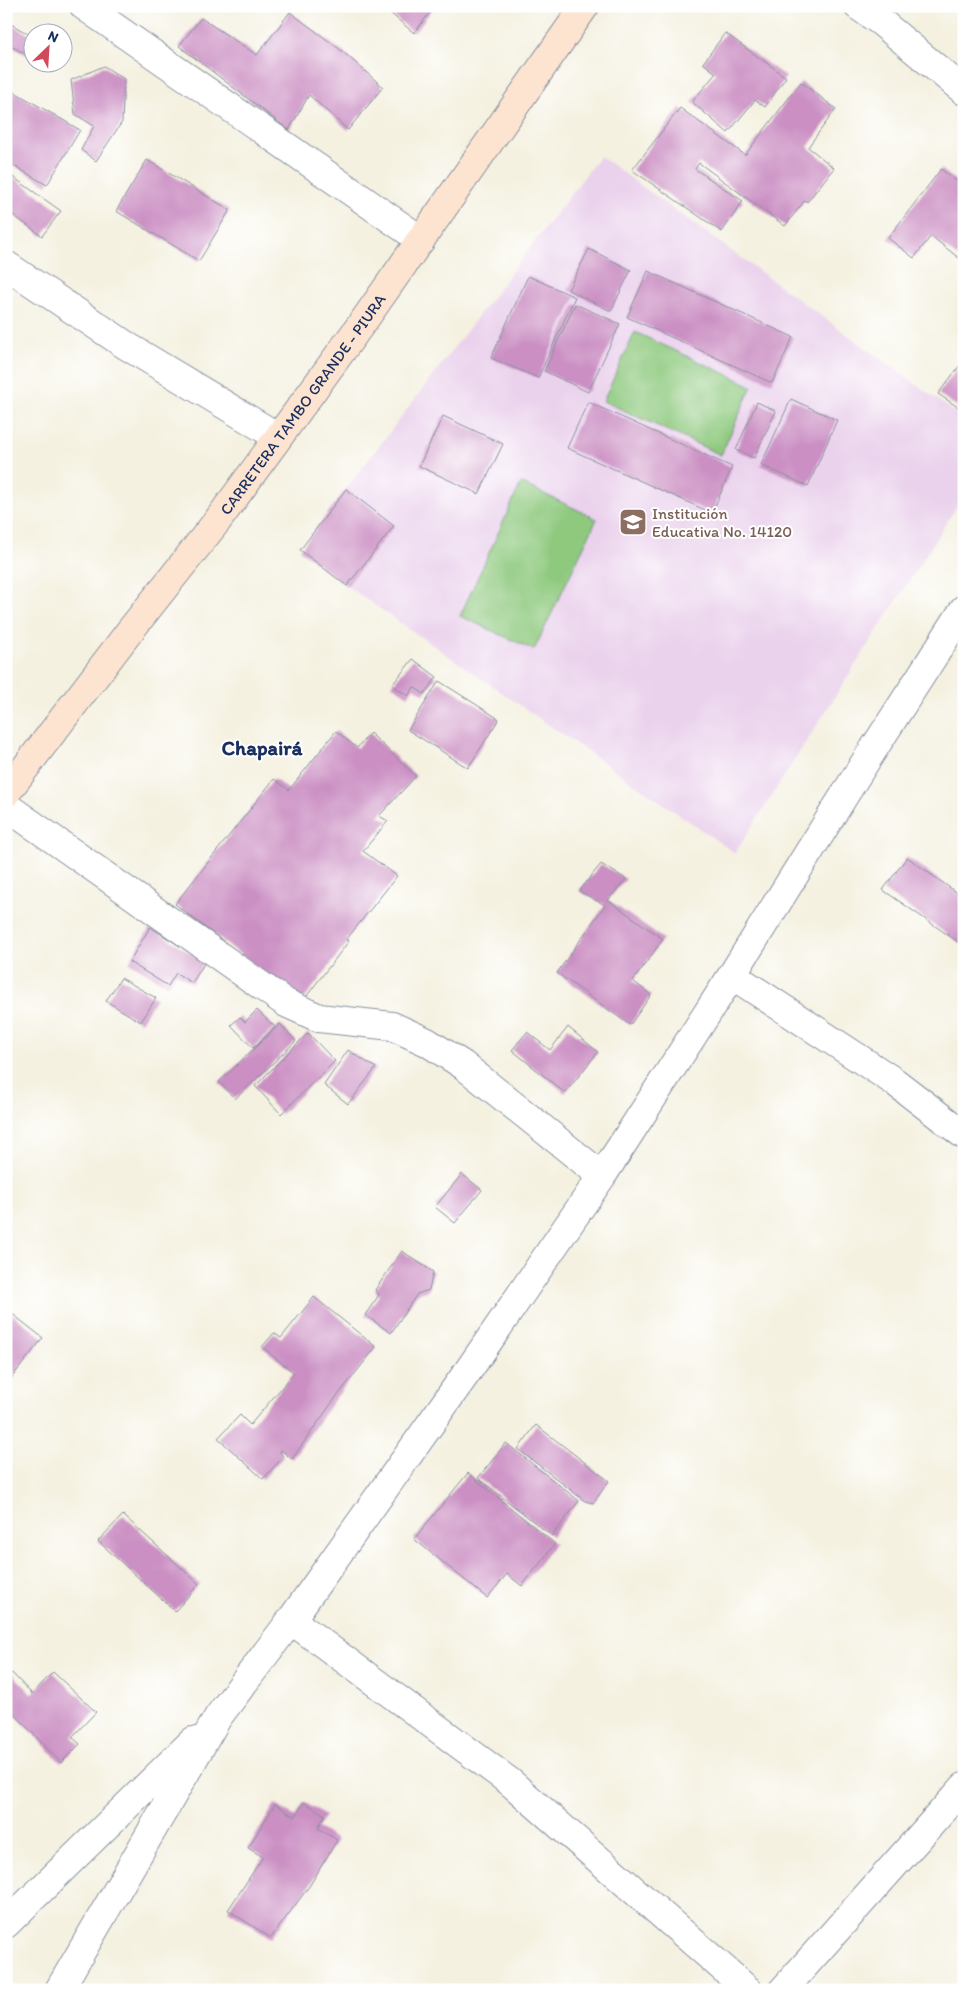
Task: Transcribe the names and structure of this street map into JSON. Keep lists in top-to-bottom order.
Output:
{
  "streets": {
    "main road": ["CARRETERA TAMBO GRANDE - PIURA"]
  },
  "districts": ["Chapairá"],
  "places": {
    "school or university": ["Institución Educativa No. 14120"]
  },
  "north": "top right"
}
